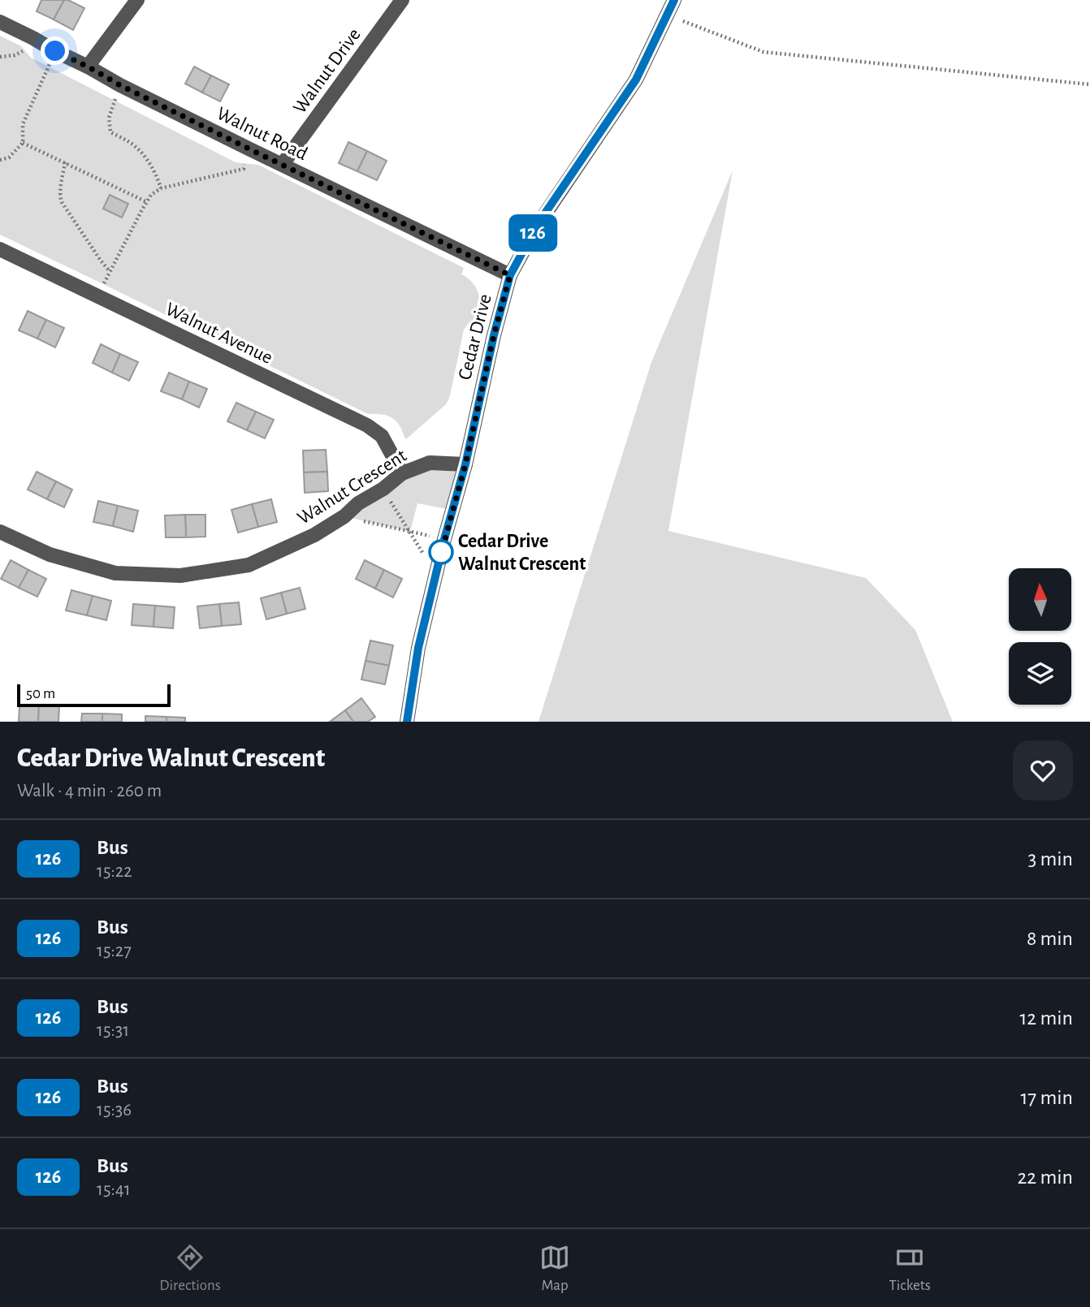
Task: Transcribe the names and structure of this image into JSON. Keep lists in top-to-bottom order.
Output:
{
  "streets": {
    "street": [
      "Walnut Drive",
      "Walnut Road",
      "Walnut Avenue",
      "Cedar Drive",
      "Walnut Crescent"
    ]
  },
  "crossings": [
    ["Walnut Drive", "Walnut Road"],
    ["Walnut Road", "Cedar Drive"],
    ["Walnut Avenue", "Walnut Crescent"],
    ["Cedar Drive", "Walnut Crescent"]
  ],
  "places": ["Cedar Drive Walnut Crescent"],
  "lines": ["bus line 126"],
  "scale_bar": "50 m",
  "north": "top",
  "page": {
    "on_map": "126",
    "scale": "50 m",
    "heading": ["Cedar Drive Walnut Crescent", "Walk · 4 min · 260 m"],
    "list": [
      {
        "mark": "126",
        "name": "Bus",
        "note": "15:22",
        "value": "3 min"
      },
      {
        "mark": "126",
        "name": "Bus",
        "note": "15:27",
        "value": "8 min"
      },
      {
        "mark": "126",
        "name": "Bus",
        "note": "15:31",
        "value": "12 min"
      },
      {
        "mark": "126",
        "name": "Bus",
        "note": "15:36",
        "value": "17 min"
      },
      {
        "mark": "126",
        "name": "Bus",
        "note": "15:41",
        "value": "22 min"
      }
    ],
    "tabs": ["Directions", "Map", "Tickets"]
  }
}
